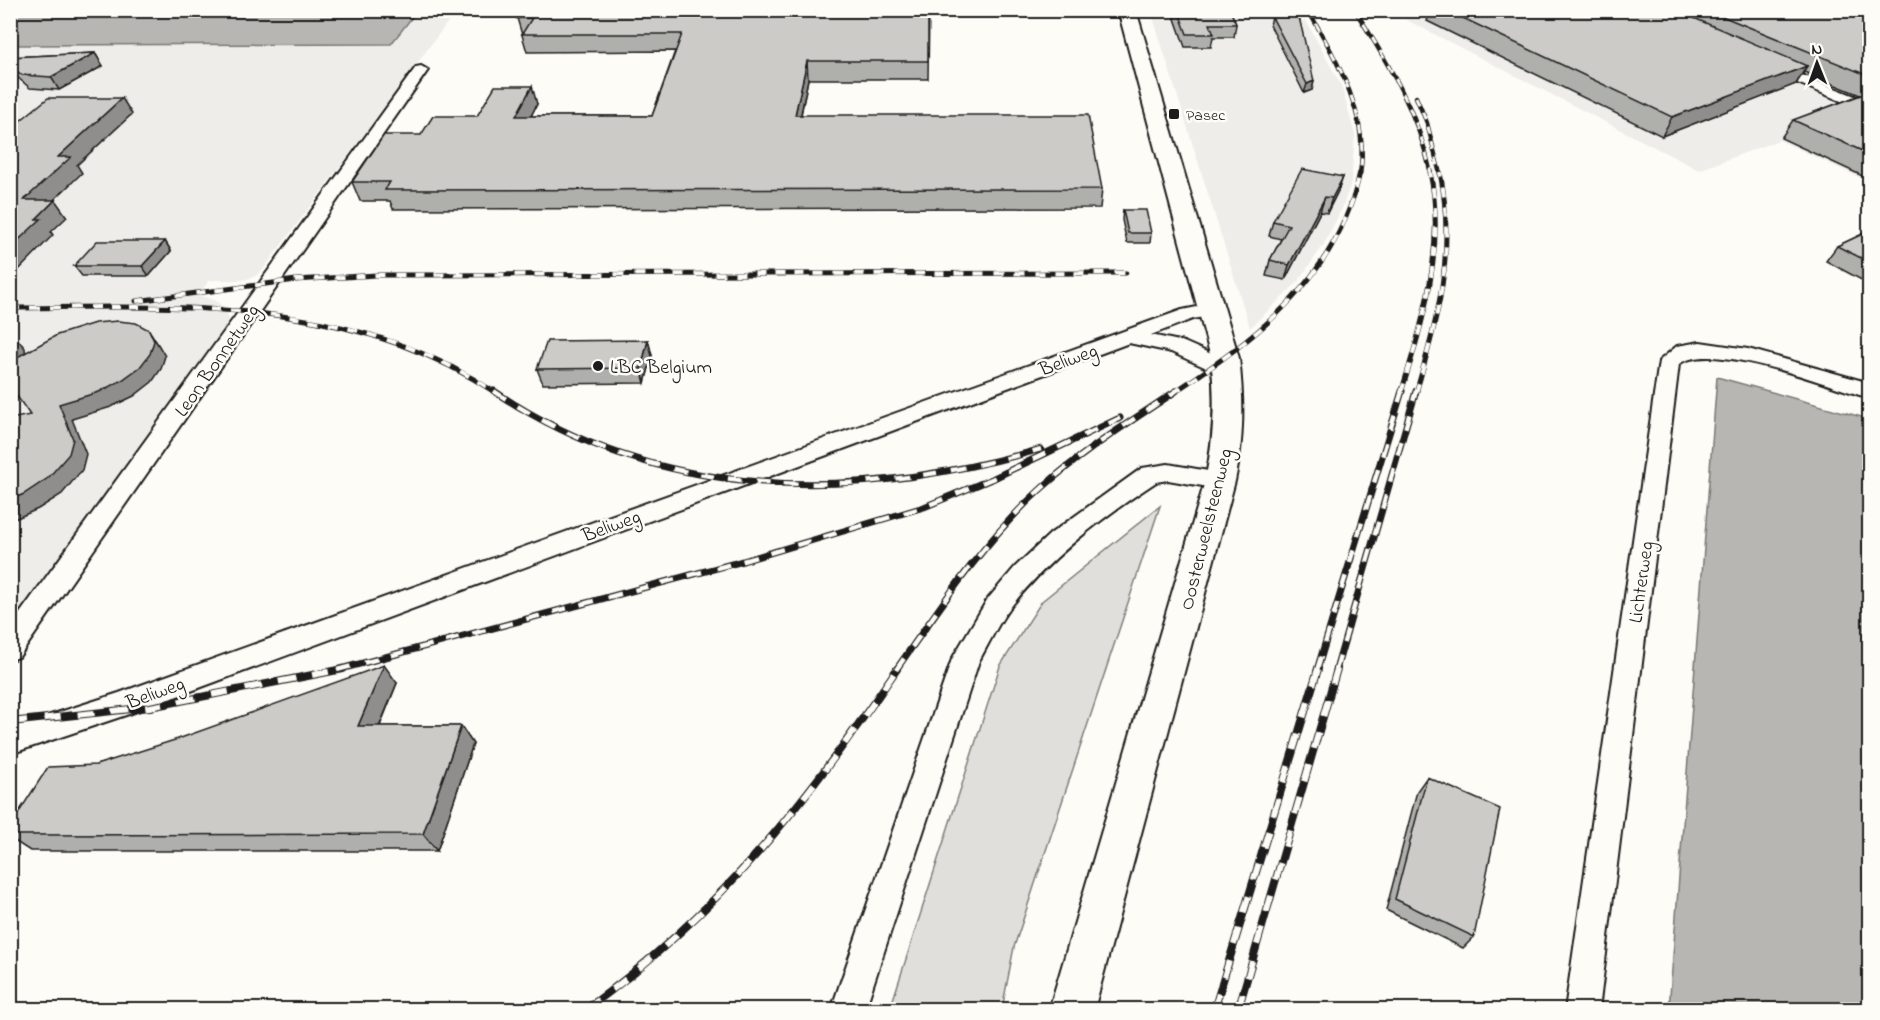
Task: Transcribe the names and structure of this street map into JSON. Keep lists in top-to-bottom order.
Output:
{
  "streets": {
    "main road": ["Oosterweelsteenweg"],
    "street": ["Beliweg", "Leon Bonnetweg", "Lichterweg"]
  },
  "crossings": [
    ["Beliweg", "Oosterweelsteenweg"]
  ],
  "places": {
    "transit": ["Pasec"],
    "other": ["LBC Belgium"]
  },
  "north": "top"
}
